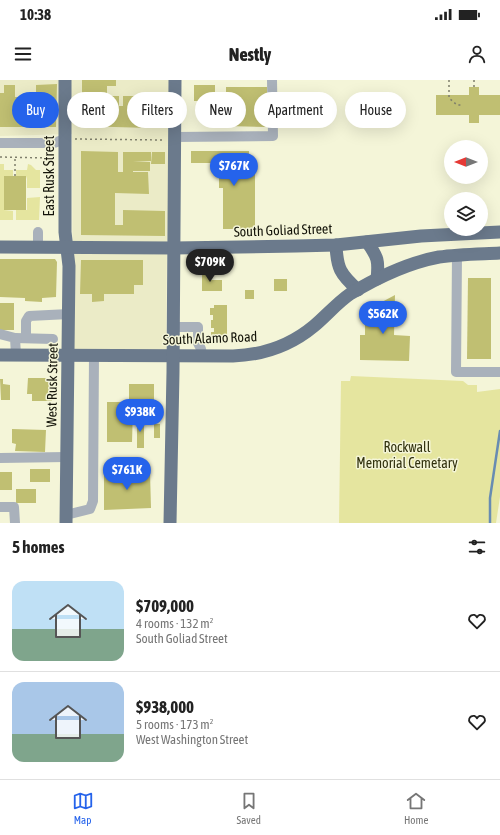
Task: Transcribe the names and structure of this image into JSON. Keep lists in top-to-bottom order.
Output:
{
  "streets": {
    "main road": [
      "East Rusk Street",
      "South Goliad Street",
      "South Alamo Road",
      "West Rusk Street"
    ]
  },
  "crossings": [
    ["East Rusk Street", "South Goliad Street"],
    ["East Rusk Street", "West Rusk Street"],
    ["South Goliad Street", "South Alamo Road"],
    ["South Goliad Street", "West Rusk Street"],
    ["South Alamo Road", "West Rusk Street"]
  ],
  "parks": ["Rockwall Memorial Cemetary"],
  "north": "left",
  "page": {
    "status": "10:38",
    "header": "Nestly",
    "chip": [
      "Buy",
      "Rent",
      "Filters",
      "New",
      "Apartment",
      "House"
    ],
    "price": [
      "$767K",
      "$709K",
      "$562K",
      "$938K",
      "$761K"
    ],
    "heading": "5 homes",
    "list": [
      {
        "name": "$709,000",
        "note": "4 rooms · 132 m² · South Goliad Street"
      },
      {
        "name": "$938,000",
        "note": "5 rooms · 173 m² · West Washington Street"
      }
    ],
    "tabs": ["Map", "Saved", "Home"]
  }
}
